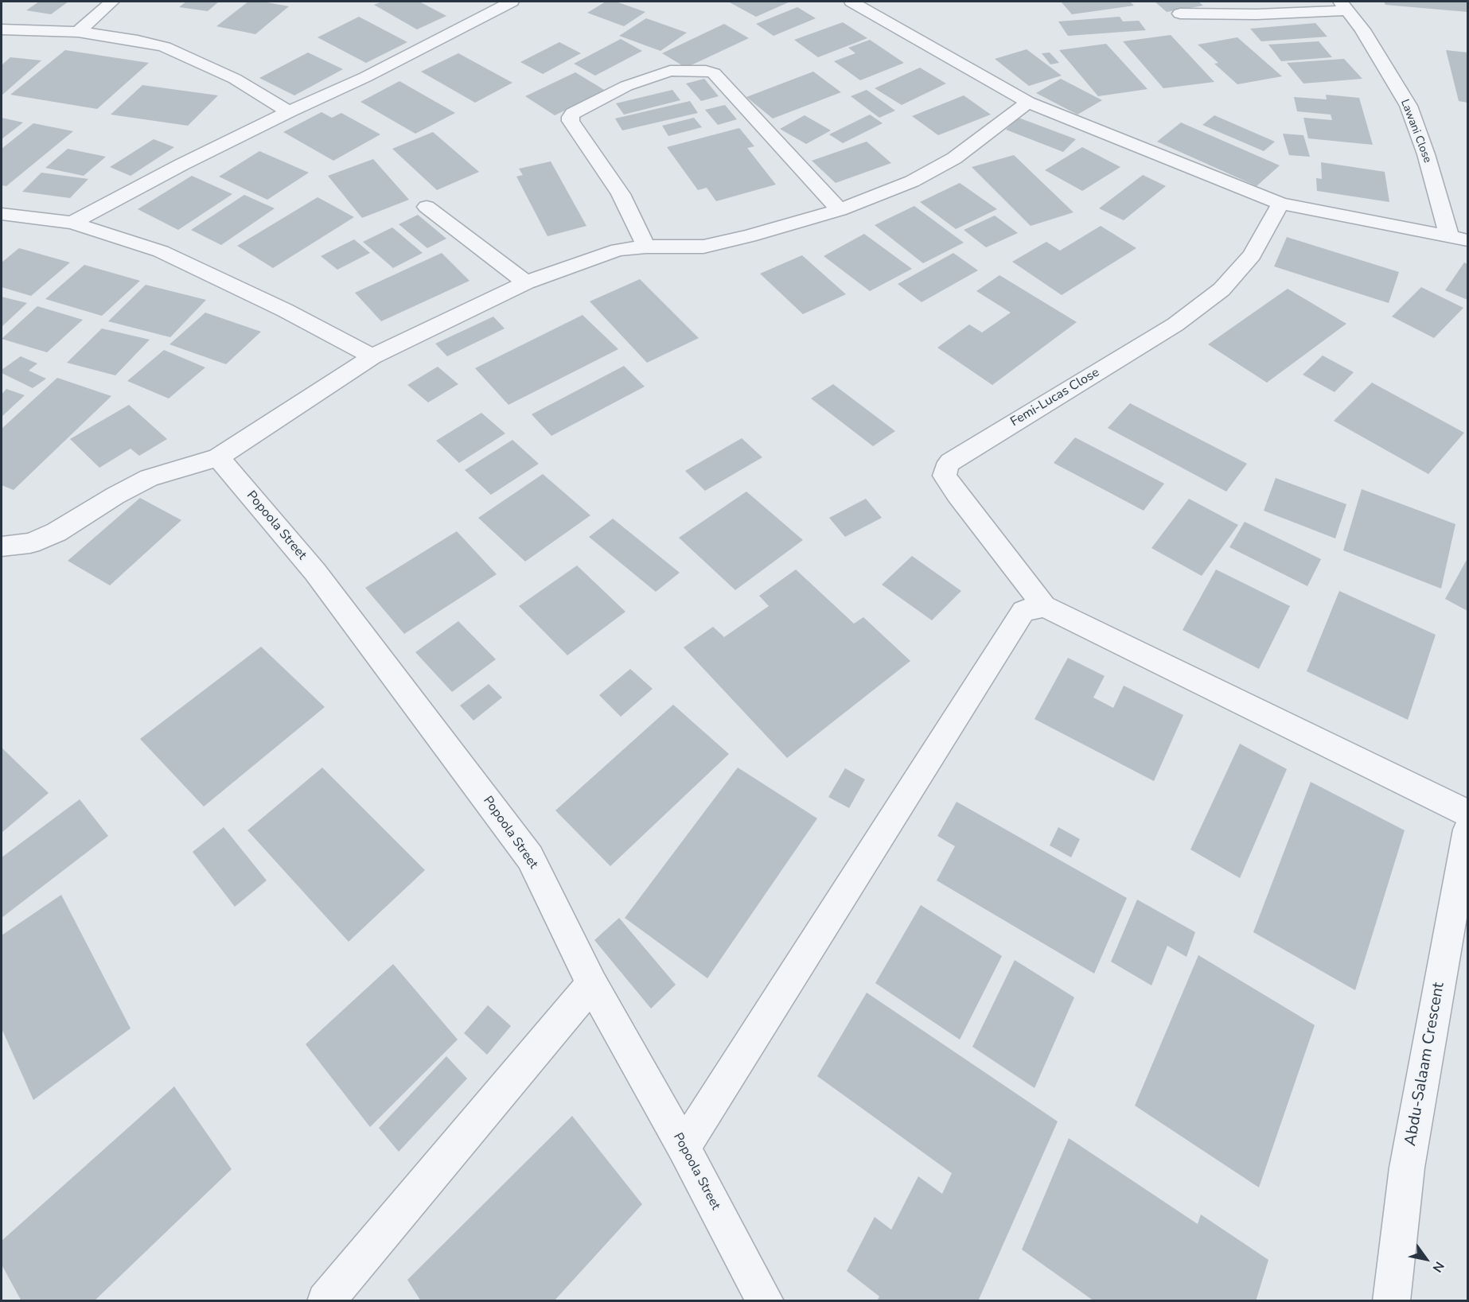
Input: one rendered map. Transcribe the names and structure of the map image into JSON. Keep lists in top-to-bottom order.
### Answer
{
  "streets": {
    "street": [
      "Lawani Close",
      "Femi-Lucas Close",
      "Popoola Street",
      "Abdu-Salaam Crescent"
    ]
  },
  "north": "bottom right"
}
